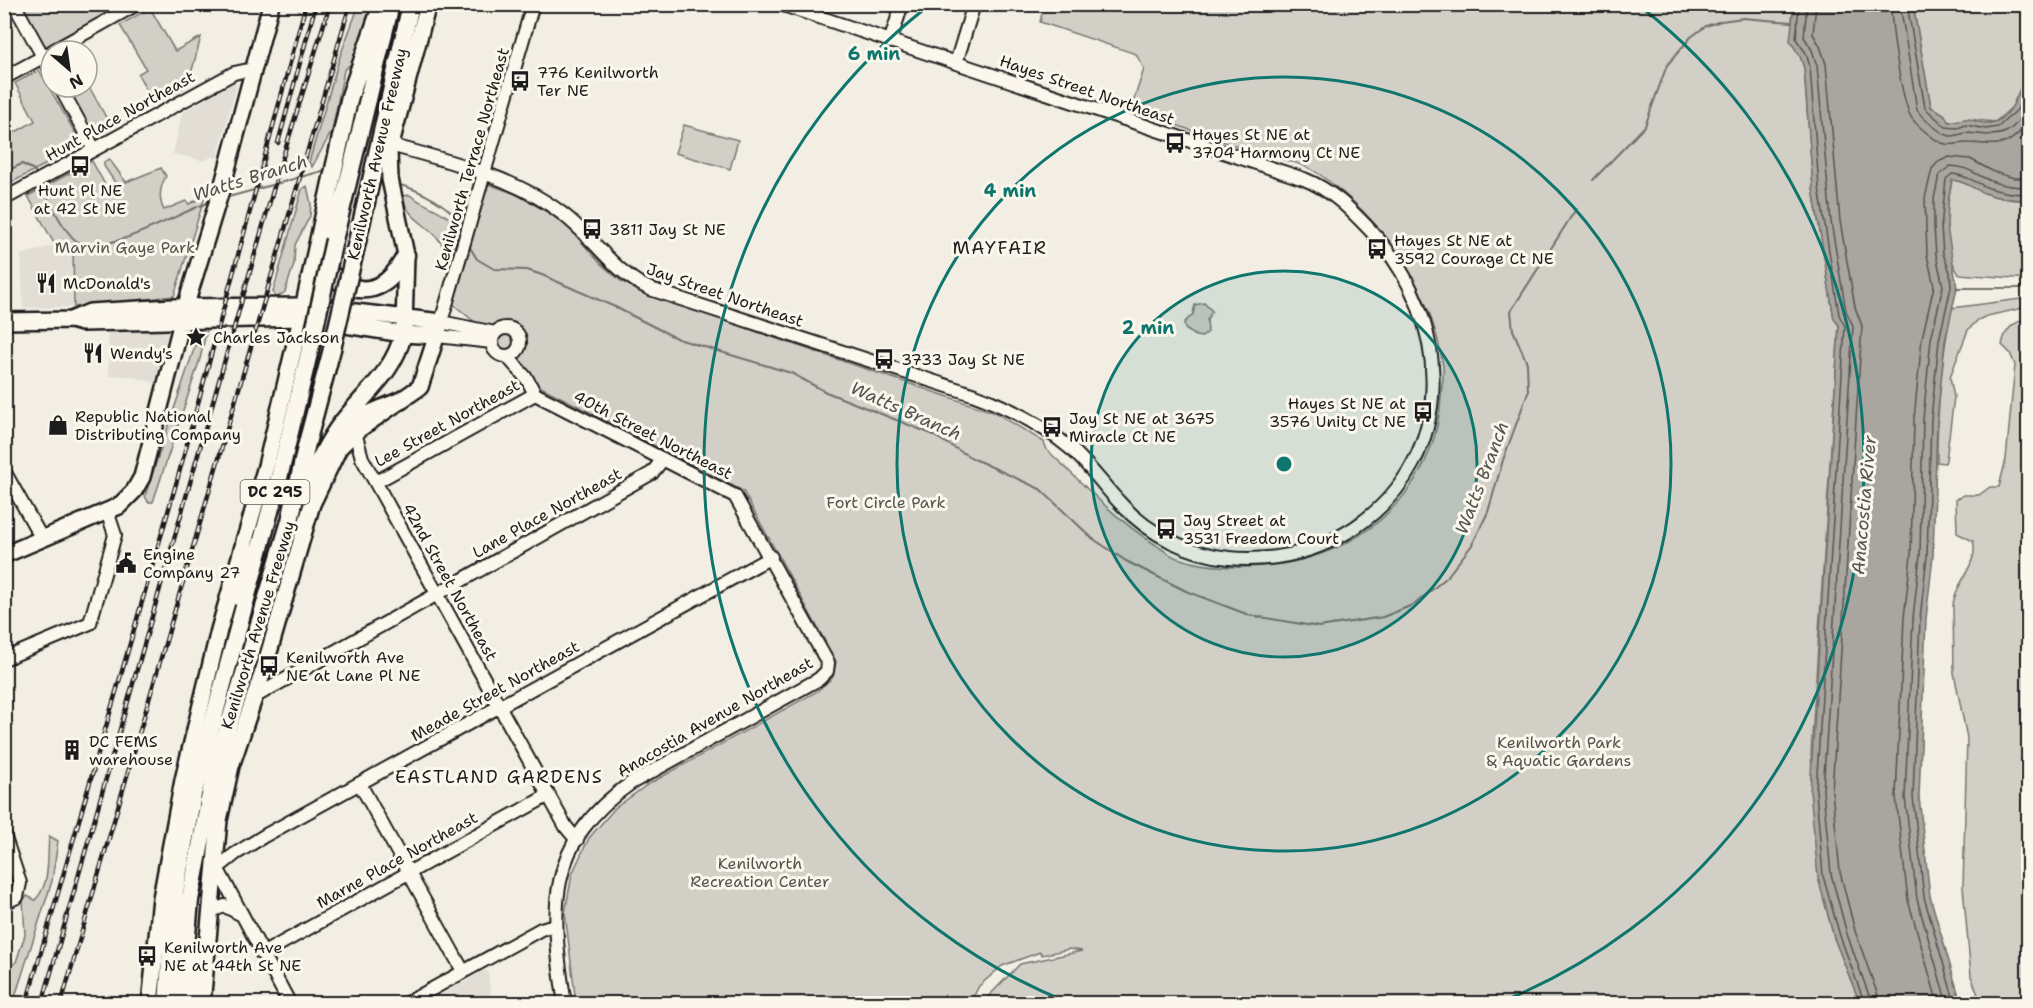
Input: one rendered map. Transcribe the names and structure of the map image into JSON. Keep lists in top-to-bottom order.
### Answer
{
  "streets": {
    "highway": ["Kenilworth Avenue Freeway", "DC 295"],
    "street": [
      "Hayes Street Northeast",
      "Hunt Place Northeast",
      "Kenilworth Terrace Northeast",
      "Jay Street Northeast",
      "Lee Street Northeast",
      "40th Street Northeast",
      "Lane Place Northeast",
      "42nd Street Northeast",
      "Meade Street Northeast",
      "Anacostia Avenue Northeast",
      "Marne Place Northeast"
    ]
  },
  "crossings": [
    ["Hayes Street Northeast", "Jay Street Northeast"],
    ["Kenilworth Terrace Northeast", "Jay Street Northeast"],
    ["Lee Street Northeast", "40th Street Northeast"],
    ["Lee Street Northeast", "42nd Street Northeast"],
    ["40th Street Northeast", "Lane Place Northeast"],
    ["40th Street Northeast", "Meade Street Northeast"],
    ["40th Street Northeast", "Anacostia Avenue Northeast"],
    ["Lane Place Northeast", "42nd Street Northeast"],
    ["42nd Street Northeast", "Meade Street Northeast"],
    ["42nd Street Northeast", "Anacostia Avenue Northeast"],
    ["42nd Street Northeast", "Marne Place Northeast"]
  ],
  "districts": ["MAYFAIR", "EASTLAND GARDENS"],
  "water": ["Watts Branch", "Anacostia River"],
  "parks": [
    "Marvin Gaye Park",
    "Fort Circle Park",
    "Kenilworth Park & Aquatic Gardens",
    "Kenilworth Recreation Center"
  ],
  "places": {
    "bus stop": [
      "776 Kenilworth Ter NE",
      "Hayes St NE at 3704 Harmony Ct NE",
      "Hunt Pl NE at 42 St NE",
      "3811 Jay St NE",
      "Hayes St NE at 3592 Courage Ct NE",
      "3733 Jay St NE",
      "Hayes St NE at 3576 Unity Ct NE",
      "Jay St NE at 3675 Miracle Ct NE",
      "Jay Street at 3531 Freedom Court",
      "Kenilworth Ave NE at Lane Pl NE",
      "Kenilworth Ave NE at 44th St NE"
    ],
    "restaurant": ["McDonald's", "Wendy's"],
    "place": ["Charles Jackson"],
    "shop": ["Republic National Distributing Company"],
    "public building": ["Engine Company 27"],
    "building": ["DC FEMS warehouse"]
  },
  "north": "bottom right",
  "rings": ["6 min", "4 min", "2 min"]
}
